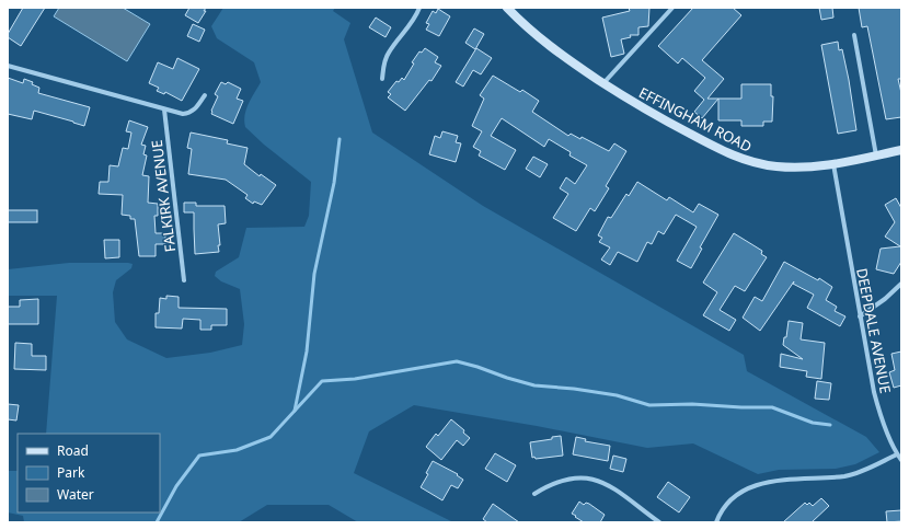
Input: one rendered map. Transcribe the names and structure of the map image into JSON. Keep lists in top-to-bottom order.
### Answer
{
  "streets": {
    "street": ["EFFINGHAM ROAD", "FALKIRK AVENUE", "DEEPDALE AVENUE"]
  },
  "crossings": [
    ["EFFINGHAM ROAD", "DEEPDALE AVENUE"]
  ],
  "legend": ["Road", "Park", "Water"]
}
